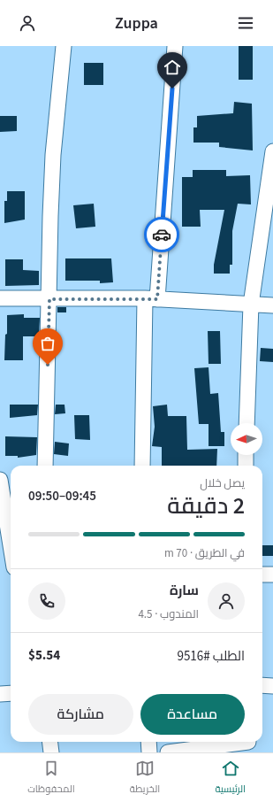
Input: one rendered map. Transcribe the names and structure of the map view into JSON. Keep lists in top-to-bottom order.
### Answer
{
  "north": "left",
  "page": {
    "header": "Zuppa",
    "heading": ["2 دقيقة", "يصل خلال", "09:45–09:50"],
    "panel": [
      "سارة",
      "المندوب · 4.5",
      "الطلب #9516",
      "$5.54"
    ],
    "bar": "في الطريق · 70 m",
    "buttons": ["مساعدة", "مشاركة"],
    "tabs": ["الرئيسية", "الخريطة", "المحفوظات"]
  }
}
